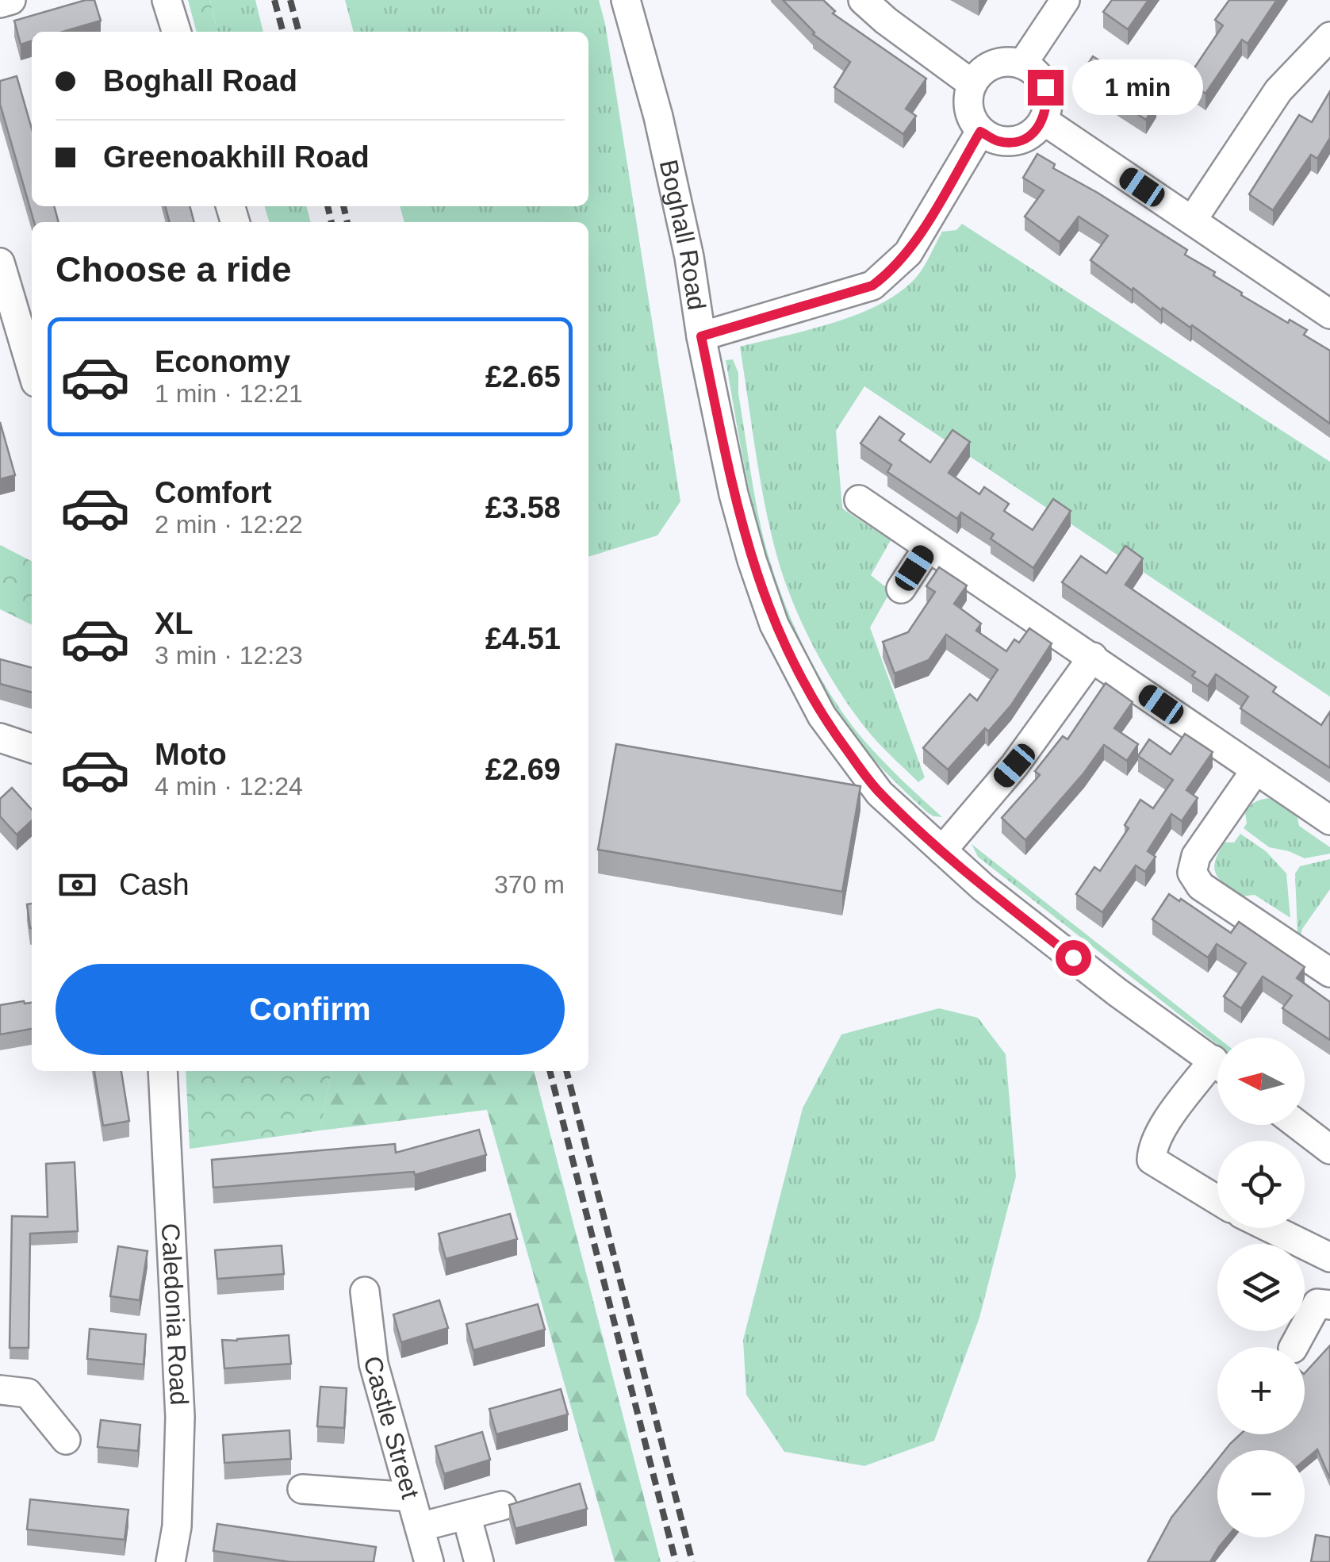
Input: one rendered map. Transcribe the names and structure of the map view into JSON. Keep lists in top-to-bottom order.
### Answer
{
  "streets": {
    "street": ["Boghall Road", "Caledonia Road", "Castle Street"]
  },
  "north": "left",
  "page": {
    "banner": ["Boghall Road", "Greenoakhill Road"],
    "bubble": "1 min",
    "heading": "Choose a ride",
    "list": [
      {
        "name": "Economy",
        "note": "1 min · 12:21",
        "value": "£2.65"
      },
      {
        "name": "Comfort",
        "note": "2 min · 12:22",
        "value": "£3.58"
      },
      {
        "name": "XL",
        "note": "3 min · 12:23",
        "value": "£4.51"
      },
      {
        "name": "Moto",
        "note": "4 min · 12:24",
        "value": "£2.69"
      }
    ],
    "pay": ["Cash", "370 m"],
    "buttons": "Confirm",
    "map_buttons": ["+", "−"]
  }
}
